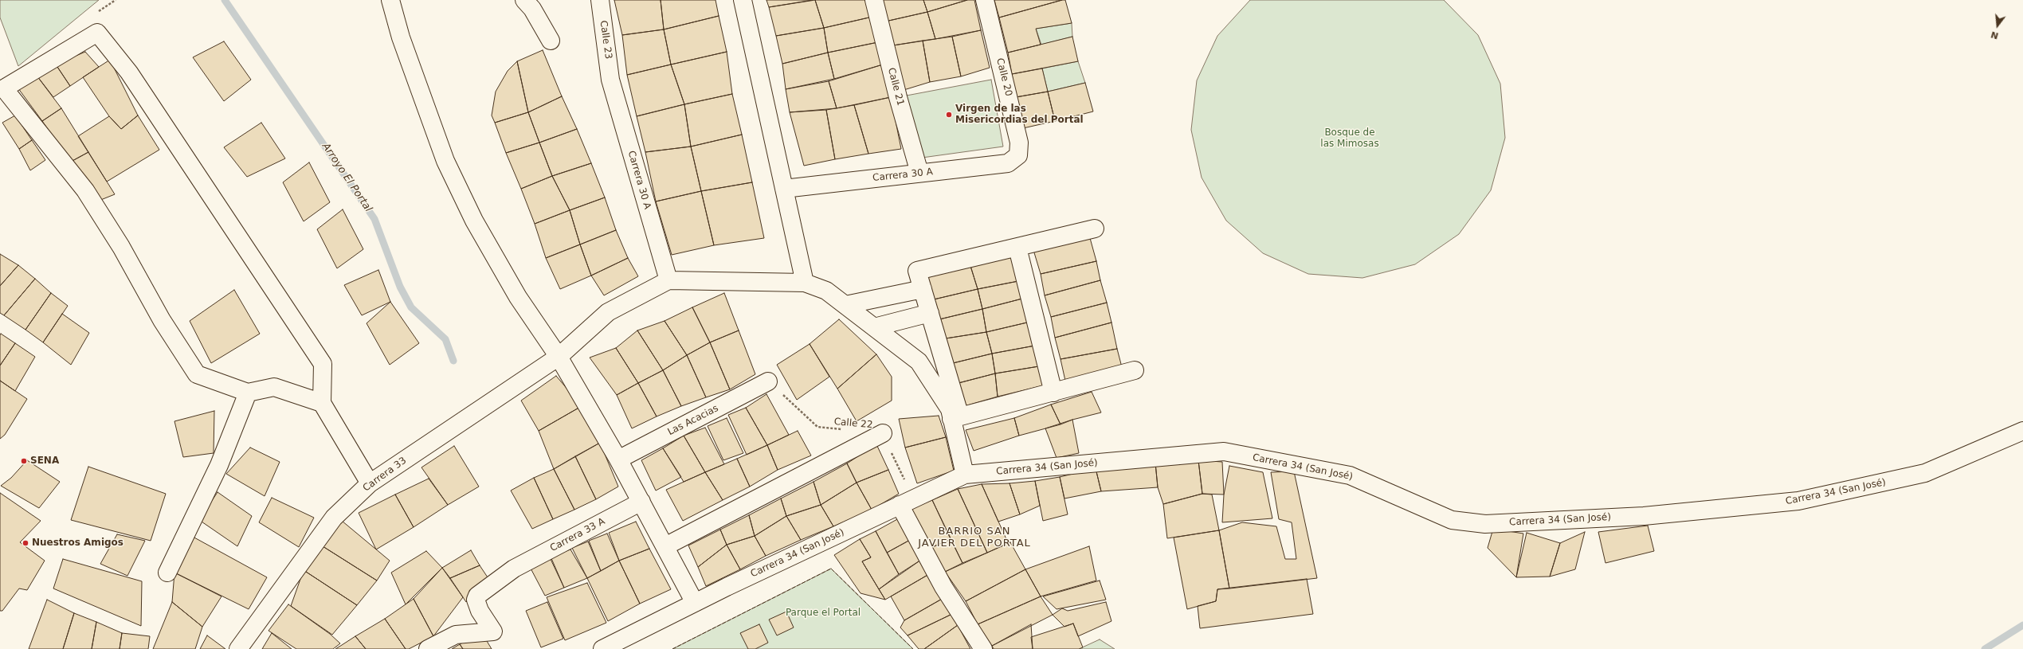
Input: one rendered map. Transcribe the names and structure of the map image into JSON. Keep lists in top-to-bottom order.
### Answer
{
  "streets": {
    "street": [
      "Calle 23",
      "Calle 20",
      "Calle 21",
      "Carrera 30 A",
      "Las Acacias",
      "Carrera 34 (San José)",
      "Carrera 33",
      "Carrera 33 A"
    ],
    "path": ["Calle 22"]
  },
  "crossings": [
    ["Calle 23", "Carrera 30 A"],
    ["Calle 20", "Carrera 30 A"],
    ["Calle 21", "Carrera 30 A"],
    ["Carrera 30 A", "Carrera 33"],
    ["Las Acacias", "Calle 22"],
    ["Calle 22", "Carrera 34 (San José)"]
  ],
  "districts": ["BARRIO SAN JAVIER DEL PORTAL"],
  "water": ["Arroyo El Portal"],
  "parks": ["Bosque de las Mimosas", "Parque el Portal"],
  "places": ["Virgen de las Misericordias del Portal", "SENA", "Nuestros Amigos"],
  "north": "bottom"
}
